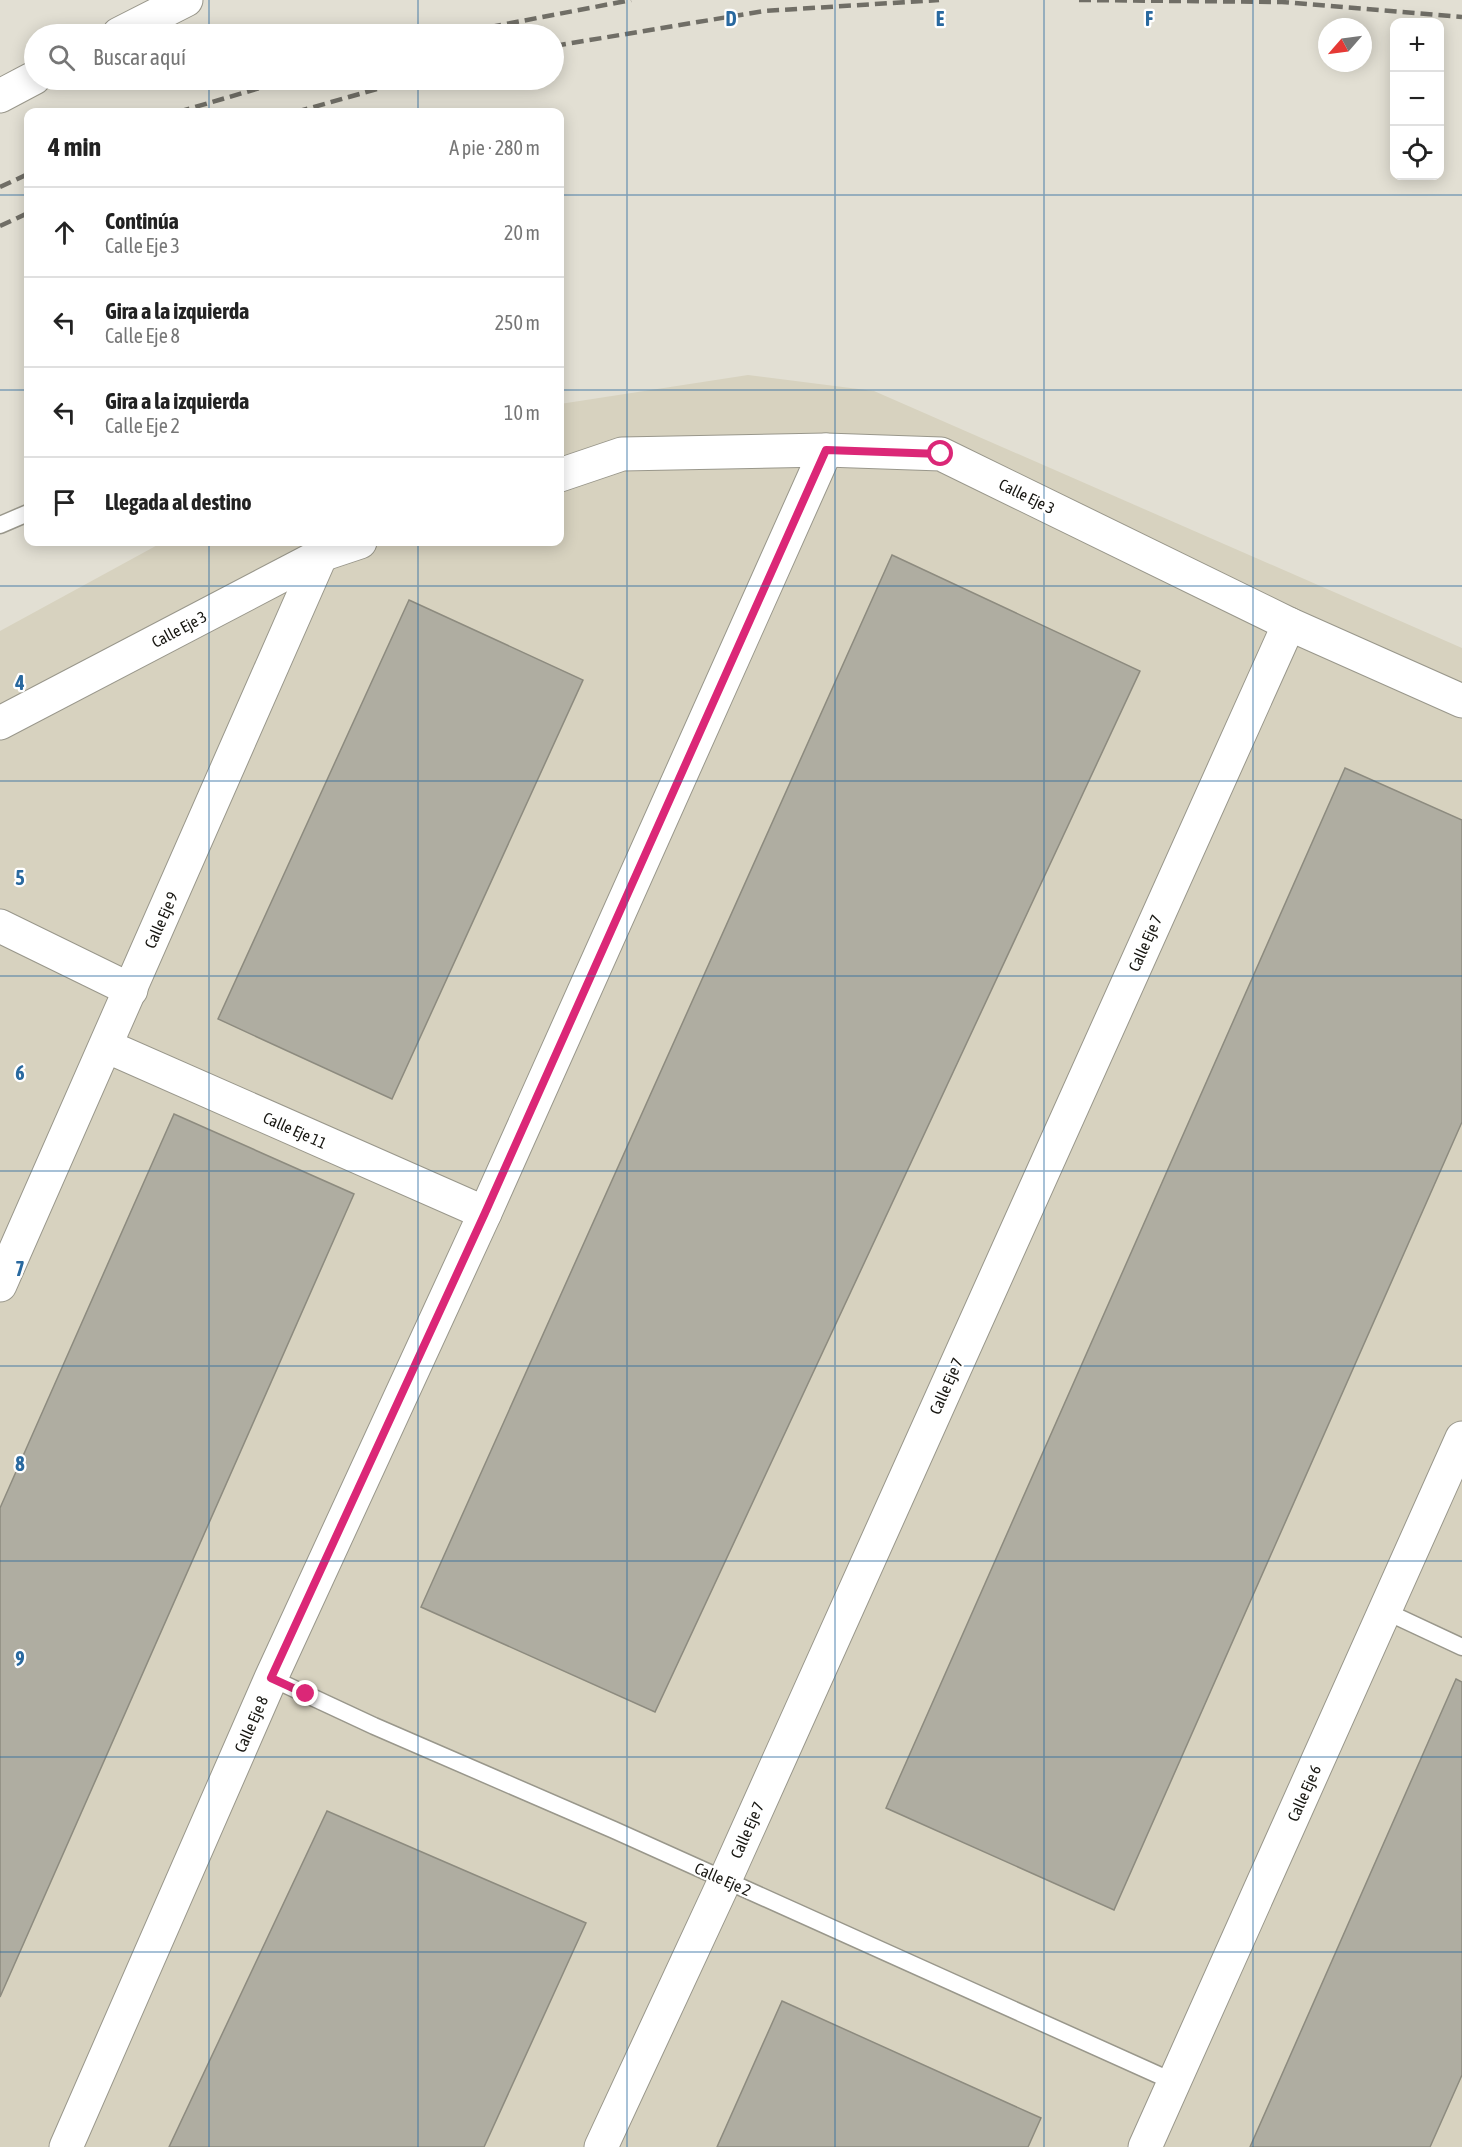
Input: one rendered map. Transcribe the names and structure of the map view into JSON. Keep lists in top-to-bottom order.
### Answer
{
  "streets": {
    "street": [
      "Calle Eje 3",
      "Calle Eje 9",
      "Calle Eje 7",
      "Calle Eje 11",
      "Calle Eje 8",
      "Calle Eje 6"
    ],
    "lane": ["Calle Eje 2"]
  },
  "crossings": [
    ["Calle Eje 3", "Calle Eje 9"],
    ["Calle Eje 3", "Calle Eje 7"],
    ["Calle Eje 3", "Calle Eje 8"],
    ["Calle Eje 9", "Calle Eje 11"],
    ["Calle Eje 7", "Calle Eje 2"],
    ["Calle Eje 11", "Calle Eje 8"],
    ["Calle Eje 8", "Calle Eje 2"],
    ["Calle Eje 6", "Calle Eje 2"]
  ],
  "north": "bottom left",
  "page": {
    "map_buttons": ["+", "−"],
    "search": "Buscar aquí",
    "heading": ["4 min", "A pie · 280 m"],
    "list": [
      ["Continúa", "Calle Eje 3", "20 m"],
      ["Gira a la izquierda", "Calle Eje 8", "250 m"],
      ["Gira a la izquierda", "Calle Eje 2", "10 m"],
      "Llegada al destino"
    ]
  },
  "grid": {
    "columns": ["D", "E", "F"],
    "rows": [
      "4",
      "5",
      "6",
      "7",
      "8",
      "9"
    ]
  }
}
